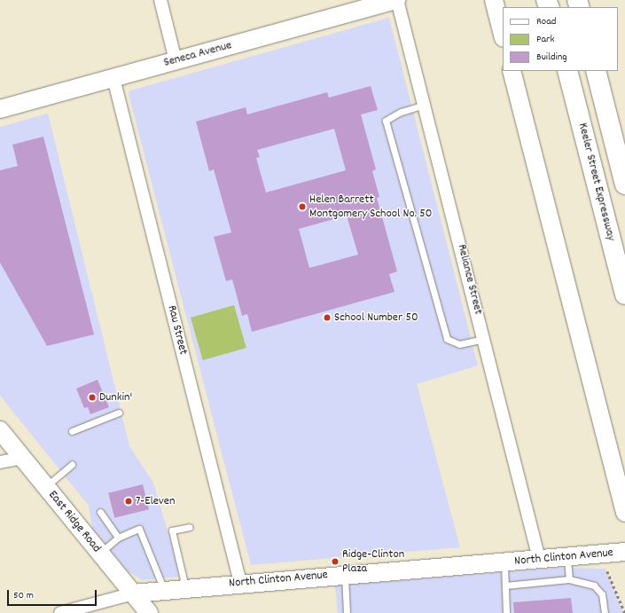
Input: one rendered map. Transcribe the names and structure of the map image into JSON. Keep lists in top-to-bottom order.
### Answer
{
  "streets": {
    "highway": ["Keeler Street Expressway"],
    "main road": ["Seneca Avenue", "East Ridge Road", "North Clinton Avenue"],
    "street": ["Reliance Street", "Rau Street"]
  },
  "crossings": [
    ["Seneca Avenue", "Reliance Street"],
    ["Seneca Avenue", "Rau Street"],
    ["Reliance Street", "North Clinton Avenue"],
    ["Rau Street", "North Clinton Avenue"],
    ["East Ridge Road", "North Clinton Avenue"]
  ],
  "places": [
    "Helen Barrett Montgomery School No. 50",
    "School Number 50",
    "Dunkin'",
    "7-Eleven",
    "Ridge-Clinton Plaza"
  ],
  "legend": ["Road", "Park", "Building"],
  "scale_bar": "50 m"
}
